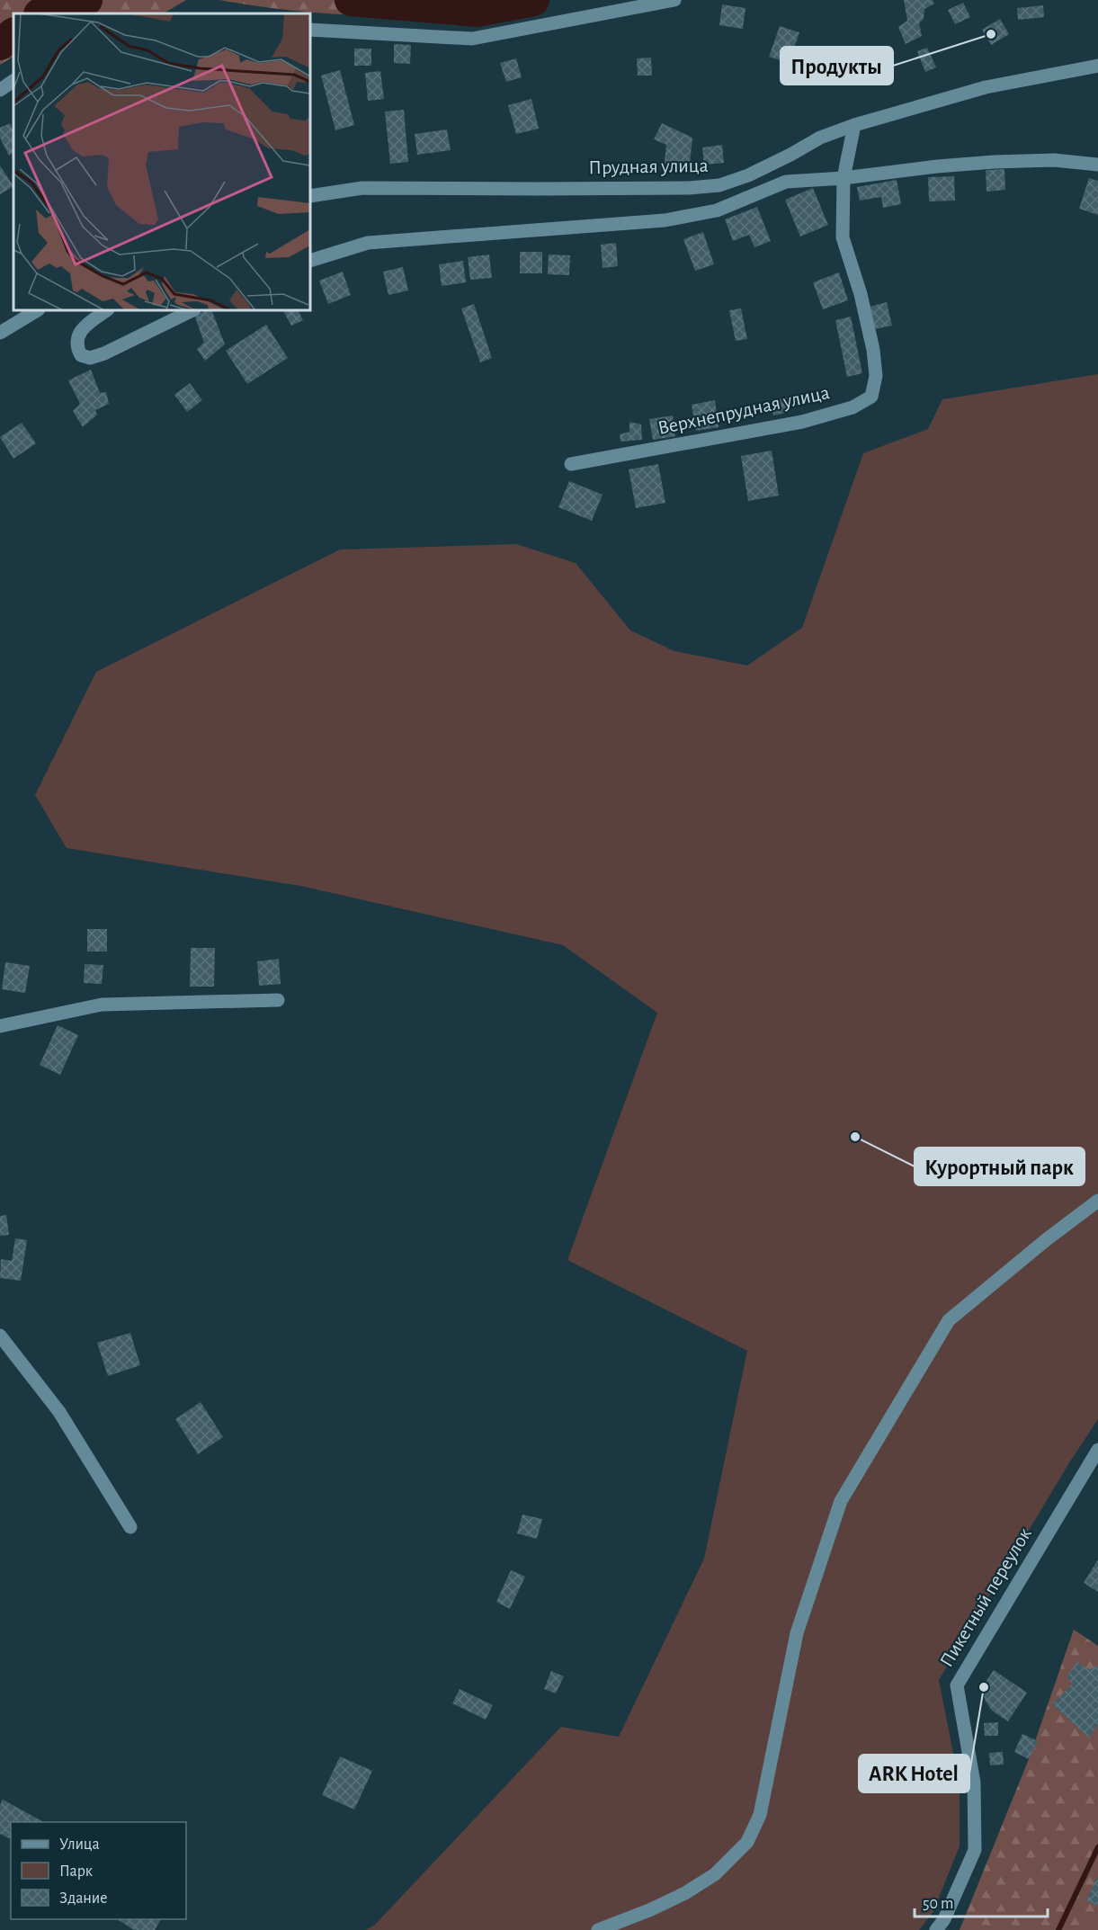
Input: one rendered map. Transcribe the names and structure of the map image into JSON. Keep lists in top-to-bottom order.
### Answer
{
  "streets": {
    "street": ["Прудная улица", "Верхнепрудная улица", "Пикетный переулок"]
  },
  "crossings": [
    ["Прудная улица", "Верхнепрудная улица"]
  ],
  "places": ["Продукты", "Курортный парк", "ARK Hotel"],
  "legend": ["Улица", "Парк", "Здание"],
  "scale_bar": "50 m"
}
